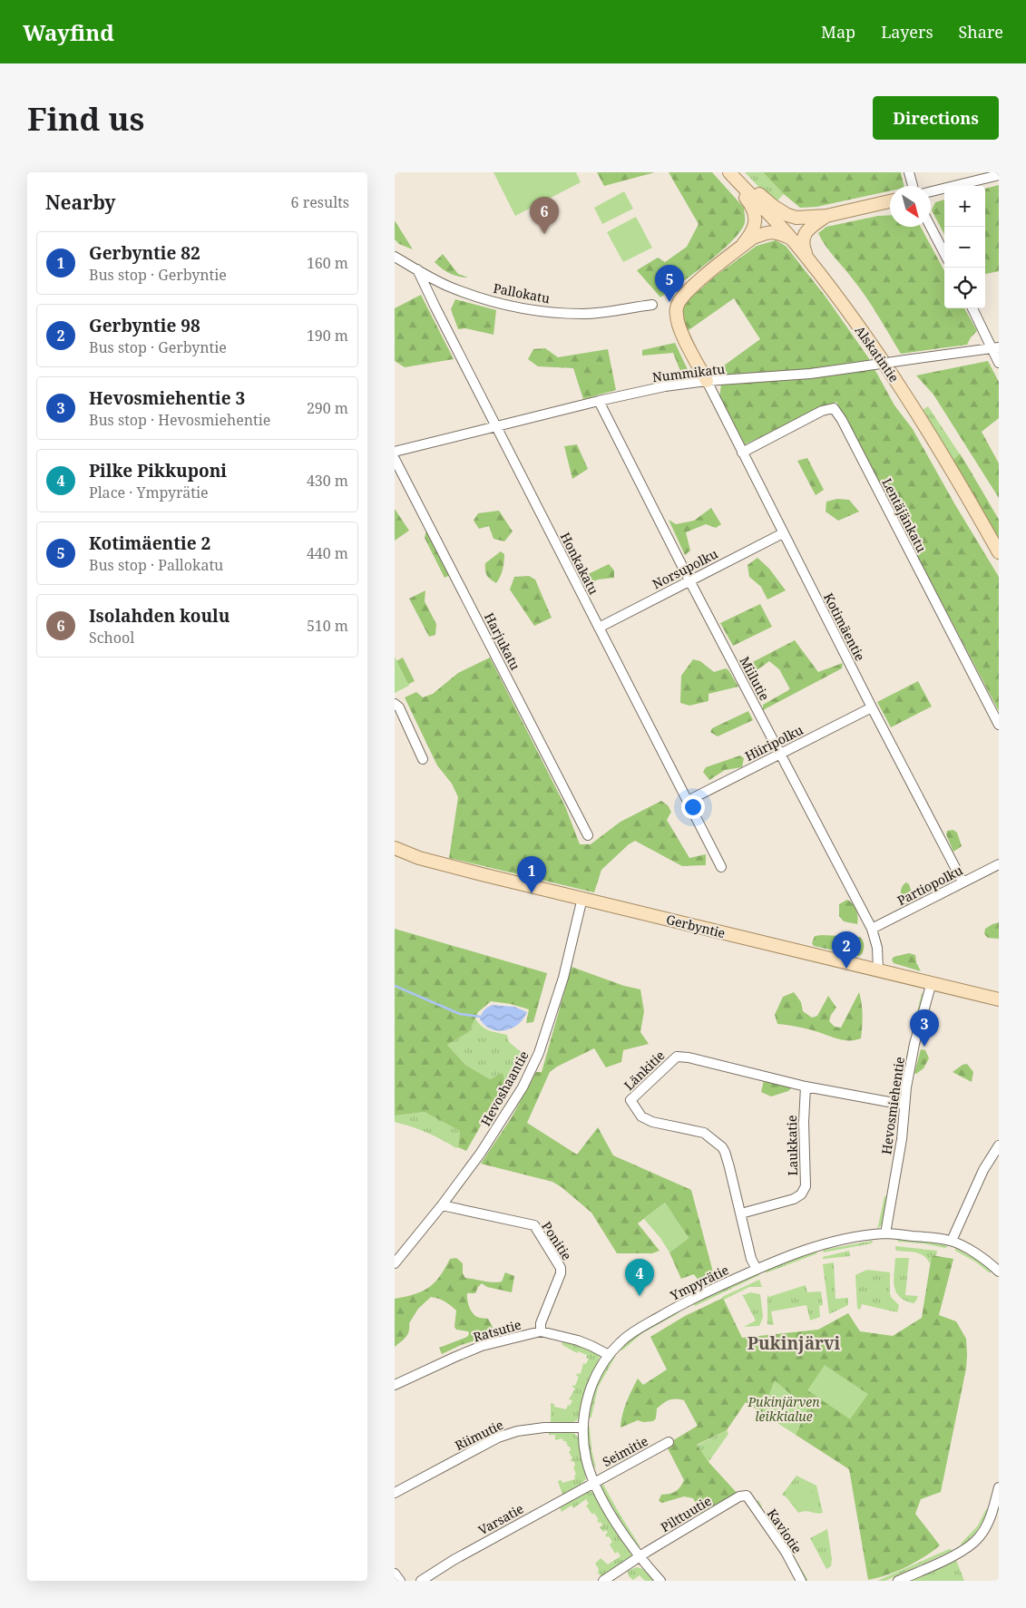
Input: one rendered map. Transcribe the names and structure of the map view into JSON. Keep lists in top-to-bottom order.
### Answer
{
  "streets": {
    "main road": ["Alskatintie", "Gerbyntie"],
    "street": [
      "Pallokatu",
      "Nummikatu",
      "Lentäjänkatu",
      "Honkakatu",
      "Norsupolku",
      "Kotimäentie",
      "Harjukatu",
      "Miilutie",
      "Hiiripolku",
      "Partiopolku",
      "Länkitie",
      "Hevoshaantie",
      "Hevosmiehentie",
      "Laukkatie",
      "Ponitie",
      "Ympyrätie",
      "Ratsutie",
      "Riimutie",
      "Seimitie",
      "Pilttuutie",
      "Varsatie",
      "Kaviotie"
    ]
  },
  "crossings": [
    ["Pallokatu", "Honkakatu"],
    ["Nummikatu", "Honkakatu"],
    ["Nummikatu", "Kotimäentie"],
    ["Nummikatu", "Miilutie"],
    ["Lentäjänkatu", "Kotimäentie"],
    ["Honkakatu", "Norsupolku"],
    ["Honkakatu", "Hiiripolku"],
    ["Norsupolku", "Kotimäentie"],
    ["Norsupolku", "Miilutie"],
    ["Kotimäentie", "Hiiripolku"],
    ["Kotimäentie", "Partiopolku"],
    ["Miilutie", "Hiiripolku"],
    ["Miilutie", "Partiopolku"],
    ["Miilutie", "Gerbyntie"],
    ["Gerbyntie", "Hevoshaantie"],
    ["Gerbyntie", "Hevosmiehentie"],
    ["Länkitie", "Hevosmiehentie"],
    ["Länkitie", "Laukkatie"],
    ["Länkitie", "Ympyrätie"],
    ["Hevoshaantie", "Ponitie"],
    ["Hevosmiehentie", "Ympyrätie"],
    ["Ponitie", "Ratsutie"],
    ["Ympyrätie", "Ratsutie"],
    ["Ympyrätie", "Riimutie"],
    ["Ympyrätie", "Seimitie"],
    ["Ympyrätie", "Pilttuutie"],
    ["Ympyrätie", "Varsatie"],
    ["Seimitie", "Varsatie"],
    ["Pilttuutie", "Kaviotie"]
  ],
  "districts": ["Pukinjärvi"],
  "parks": ["Pukinjärven leikkialue"],
  "north": "bottom right",
  "page": {
    "header": "Wayfind",
    "nav": ["Map", "Layers", "Share"],
    "buttons": "Directions",
    "title": "Find us",
    "heading": ["Nearby", "6 results"],
    "map_buttons": ["+", "−"],
    "pins": [
      "6",
      "5",
      "1",
      "2",
      "3",
      "4"
    ],
    "list": [
      {
        "mark": "1",
        "name": "Gerbyntie 82",
        "note": "Bus stop · Gerbyntie",
        "value": "160 m"
      },
      {
        "mark": "2",
        "name": "Gerbyntie 98",
        "note": "Bus stop · Gerbyntie",
        "value": "190 m"
      },
      {
        "mark": "3",
        "name": "Hevosmiehentie 3",
        "note": "Bus stop · Hevosmiehentie",
        "value": "290 m"
      },
      {
        "mark": "4",
        "name": "Pilke Pikkuponi",
        "note": "Place · Ympyrätie",
        "value": "430 m"
      },
      {
        "mark": "5",
        "name": "Kotimäentie 2",
        "note": "Bus stop · Pallokatu",
        "value": "440 m"
      },
      {
        "mark": "6",
        "name": "Isolahden koulu",
        "note": "School",
        "value": "510 m"
      }
    ]
  }
}
